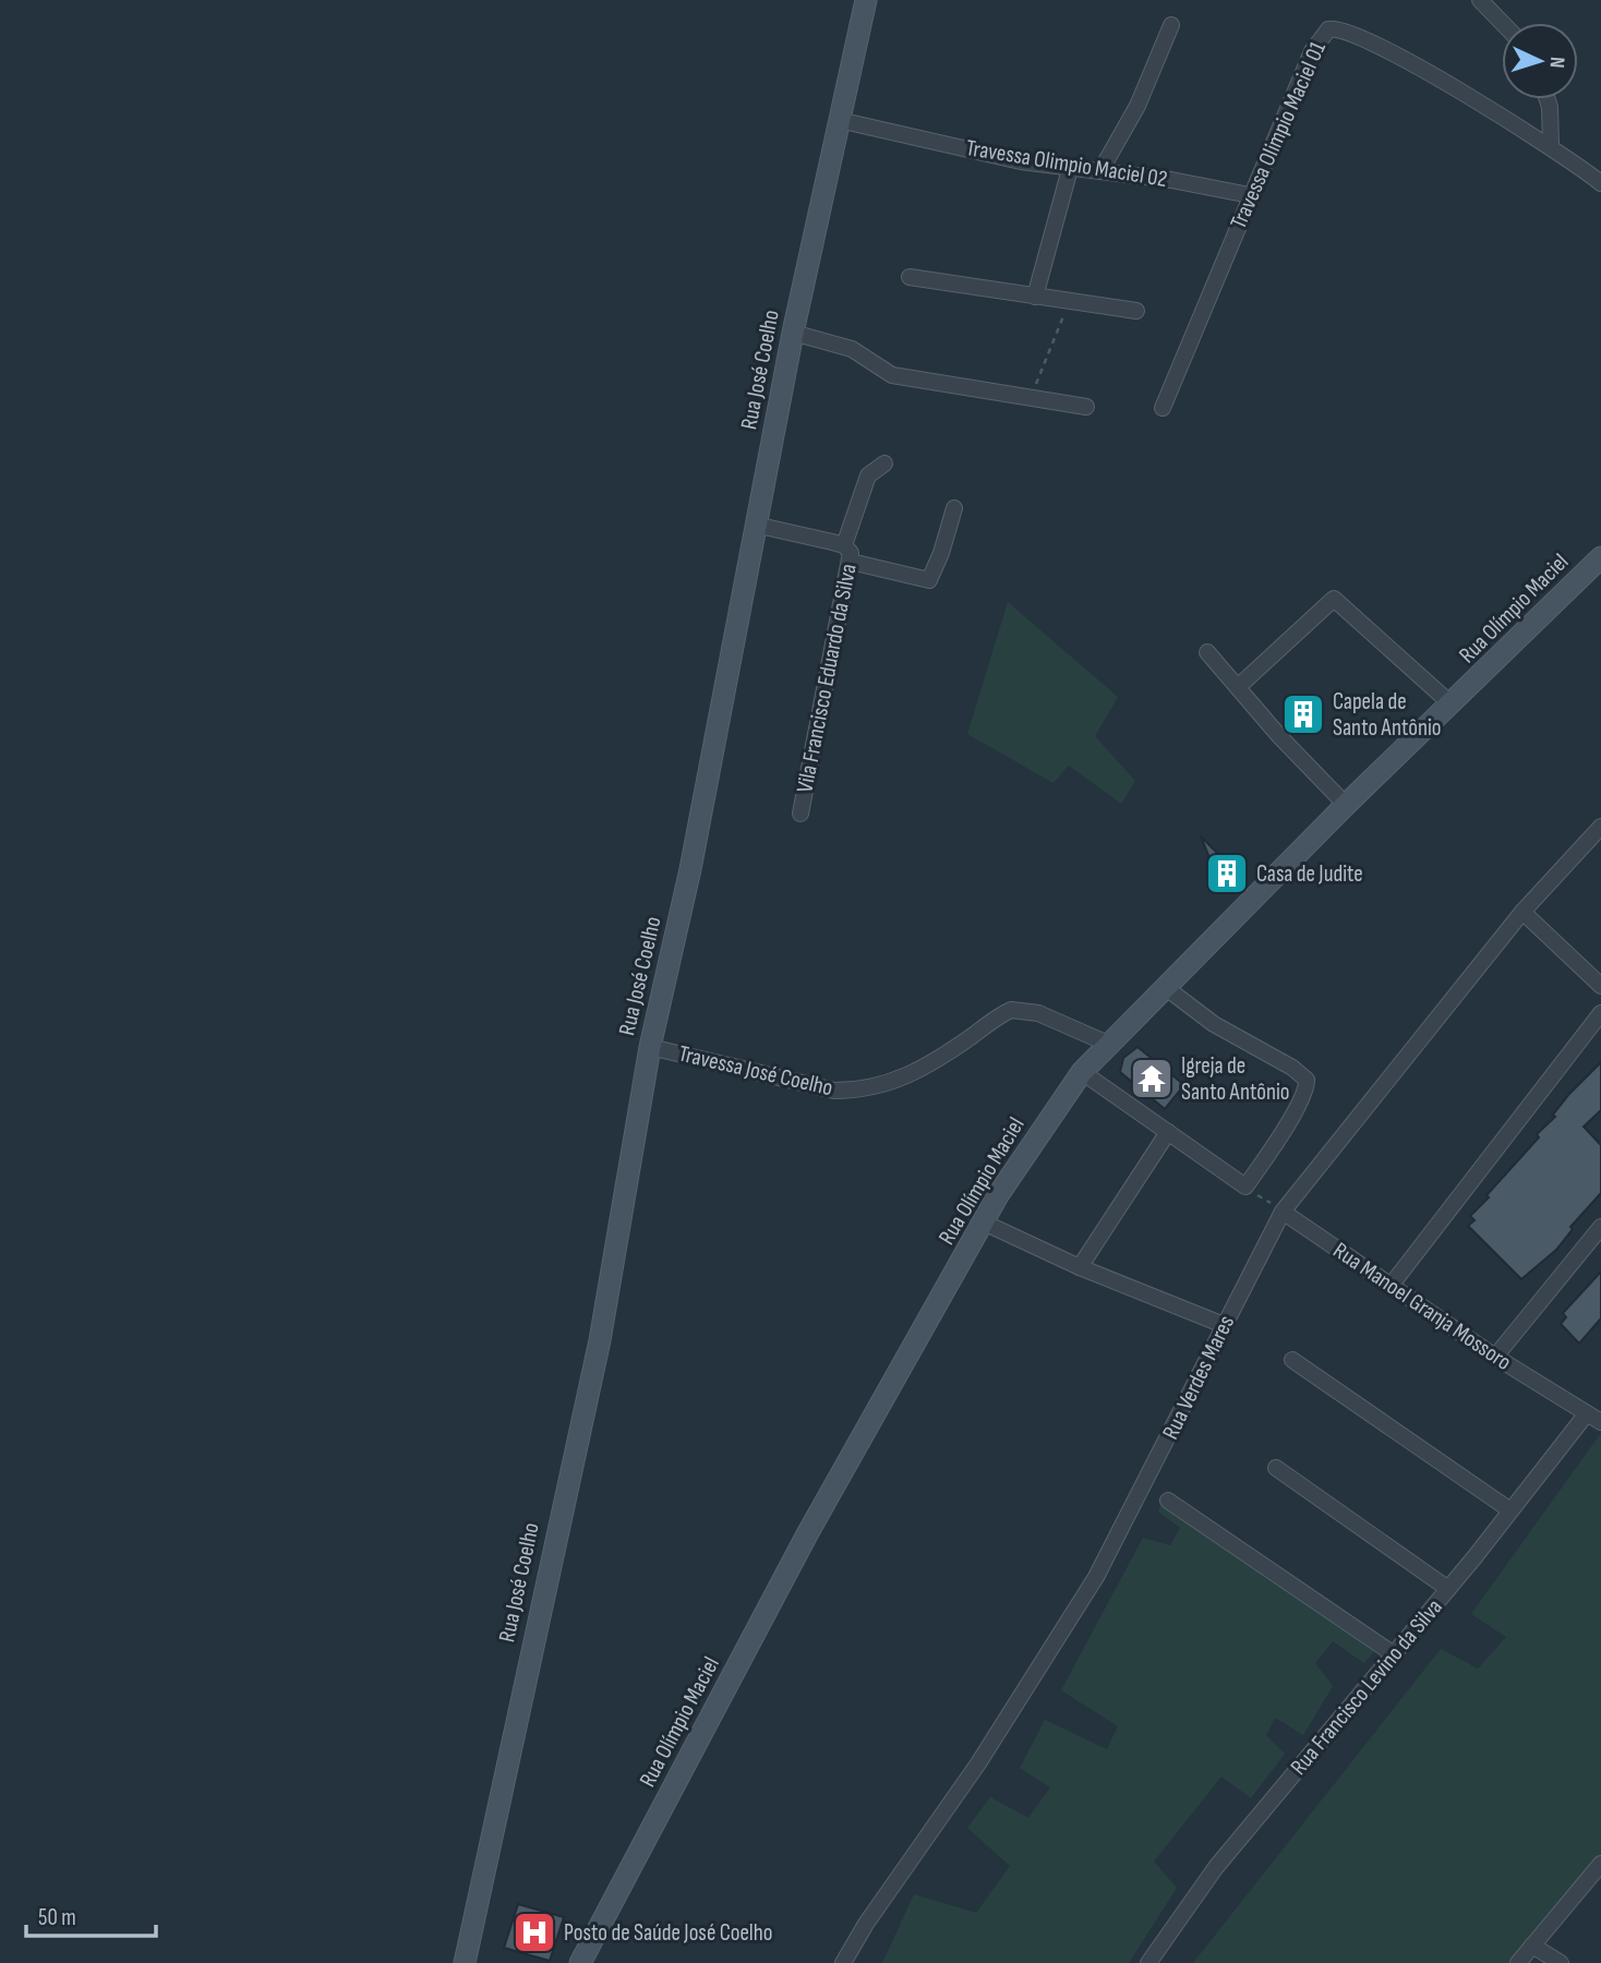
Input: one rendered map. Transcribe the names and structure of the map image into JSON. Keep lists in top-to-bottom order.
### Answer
{
  "streets": {
    "street": [
      "Travessa Olimpio Maciel 01",
      "Travessa Olimpio Maciel 02",
      "Rua José Coelho",
      "Rua Olímpio Maciel",
      "Vila Francisco Eduardo da Silva",
      "Travessa José Coelho",
      "Rua Manoel Granja Mossoro",
      "Rua Verdes Mares",
      "Rua Francisco Levino da Silva"
    ]
  },
  "crossings": [
    ["Travessa Olimpio Maciel 01", "Travessa Olimpio Maciel 02"],
    ["Travessa Olimpio Maciel 02", "Rua José Coelho"],
    ["Rua José Coelho", "Vila Francisco Eduardo da Silva"],
    ["Rua José Coelho", "Travessa José Coelho"],
    ["Rua Olímpio Maciel", "Travessa José Coelho"],
    ["Rua Manoel Granja Mossoro", "Rua Verdes Mares"],
    ["Rua Manoel Granja Mossoro", "Rua Francisco Levino da Silva"]
  ],
  "places": {
    "building": ["Capela de Santo Antônio", "Casa de Judite"],
    "temple": ["Igreja de Santo Antônio"],
    "hospital": ["Posto de Saúde José Coelho"]
  },
  "scale_bar": "50 m",
  "north": "right"
}
